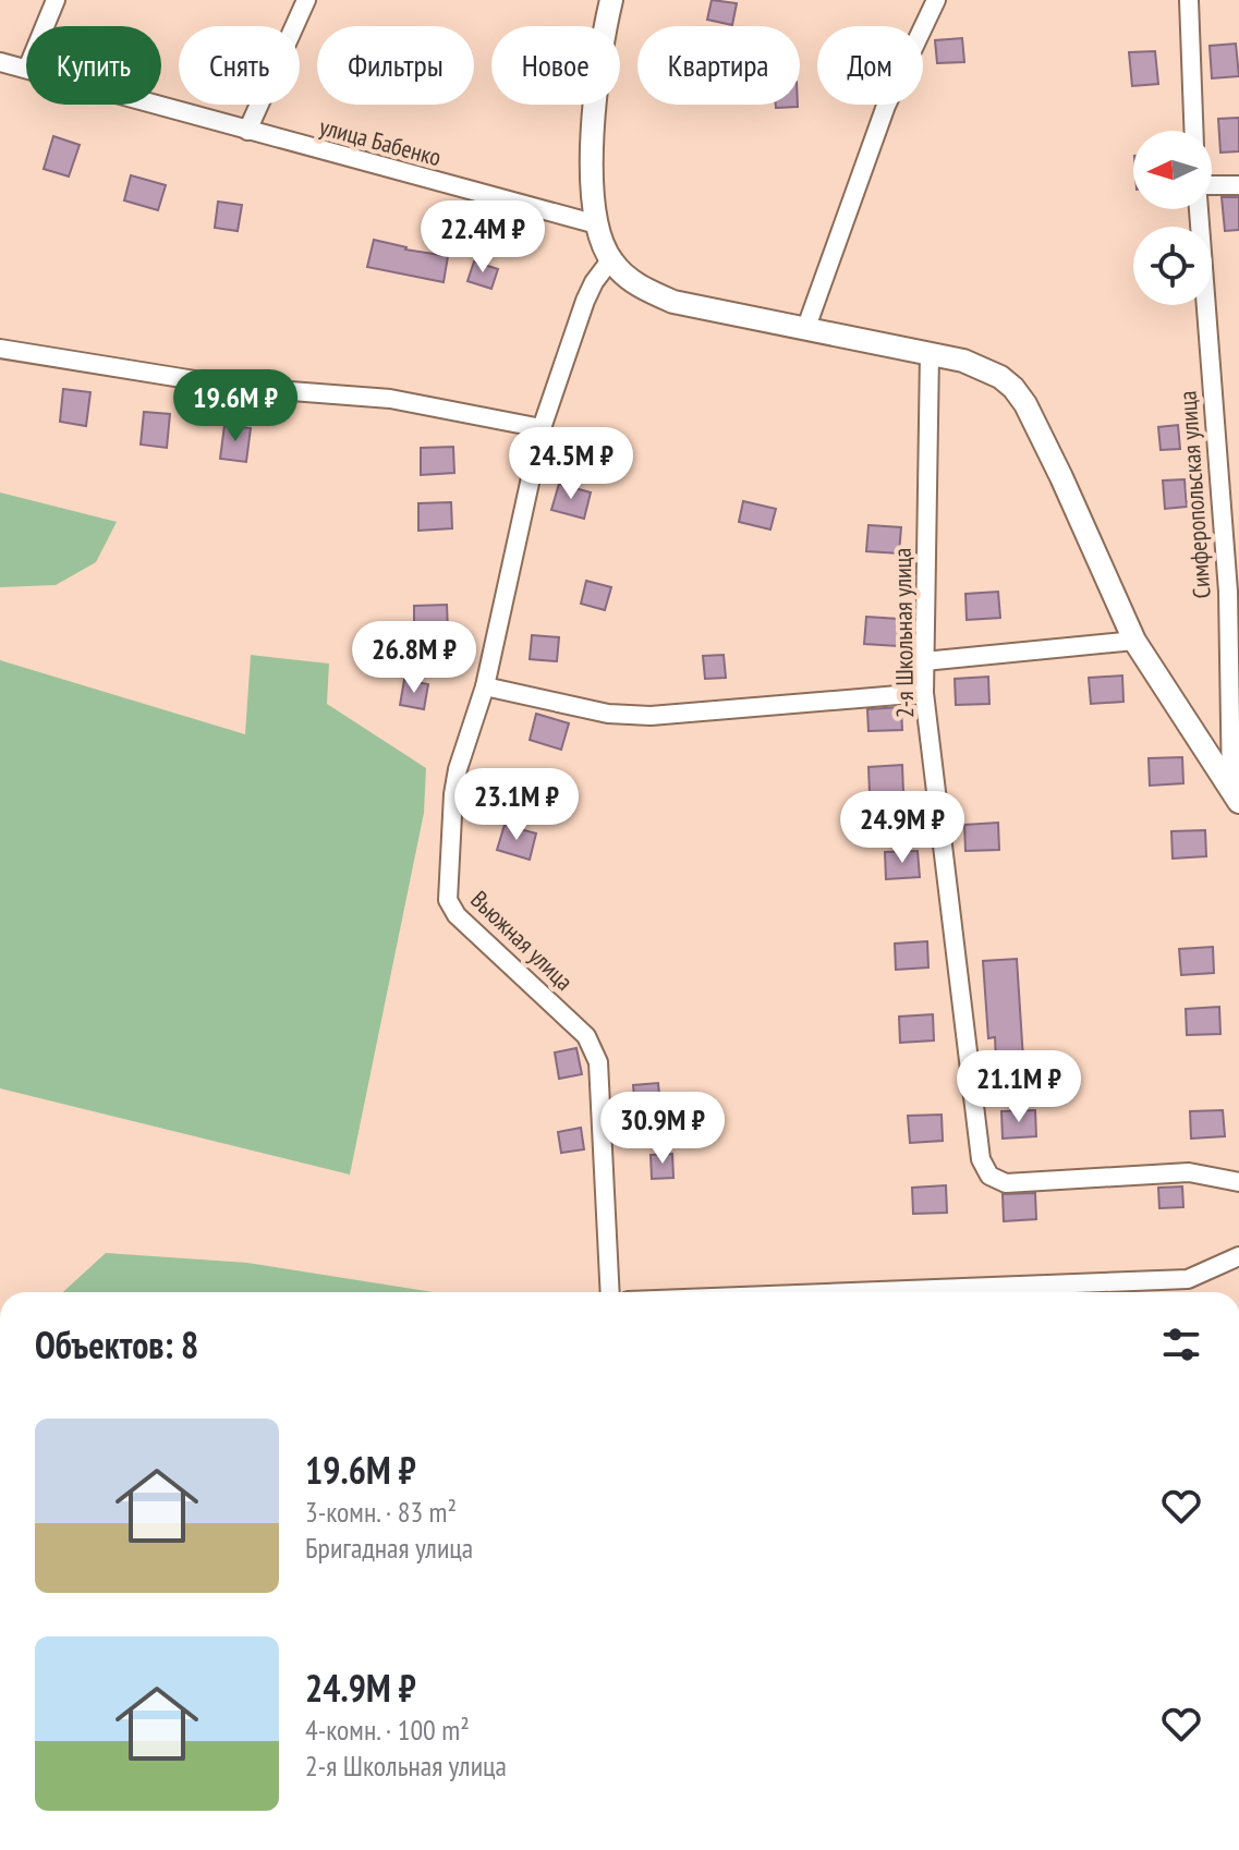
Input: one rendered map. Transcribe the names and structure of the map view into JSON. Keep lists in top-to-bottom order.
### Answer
{
  "streets": {
    "street": [
      "улица Бабенко",
      "Симферопольская улица",
      "2-я Школьная улица",
      "Вьюжная улица"
    ]
  },
  "north": "left",
  "page": {
    "chip": [
      "Купить",
      "Снять",
      "Фильтры",
      "Новое",
      "Квартира",
      "Дом"
    ],
    "price": [
      "22.4M ₽",
      "19.6M ₽",
      "24.5M ₽",
      "26.8M ₽",
      "23.1M ₽",
      "24.9M ₽",
      "21.1M ₽",
      "30.9M ₽"
    ],
    "heading": "Объектов: 8",
    "list": [
      {
        "name": "19.6M ₽",
        "note": "3-комн. · 83 m² · Бригадная улица"
      },
      {
        "name": "24.9M ₽",
        "note": "4-комн. · 100 m² · 2-я Школьная улица"
      }
    ]
  }
}
